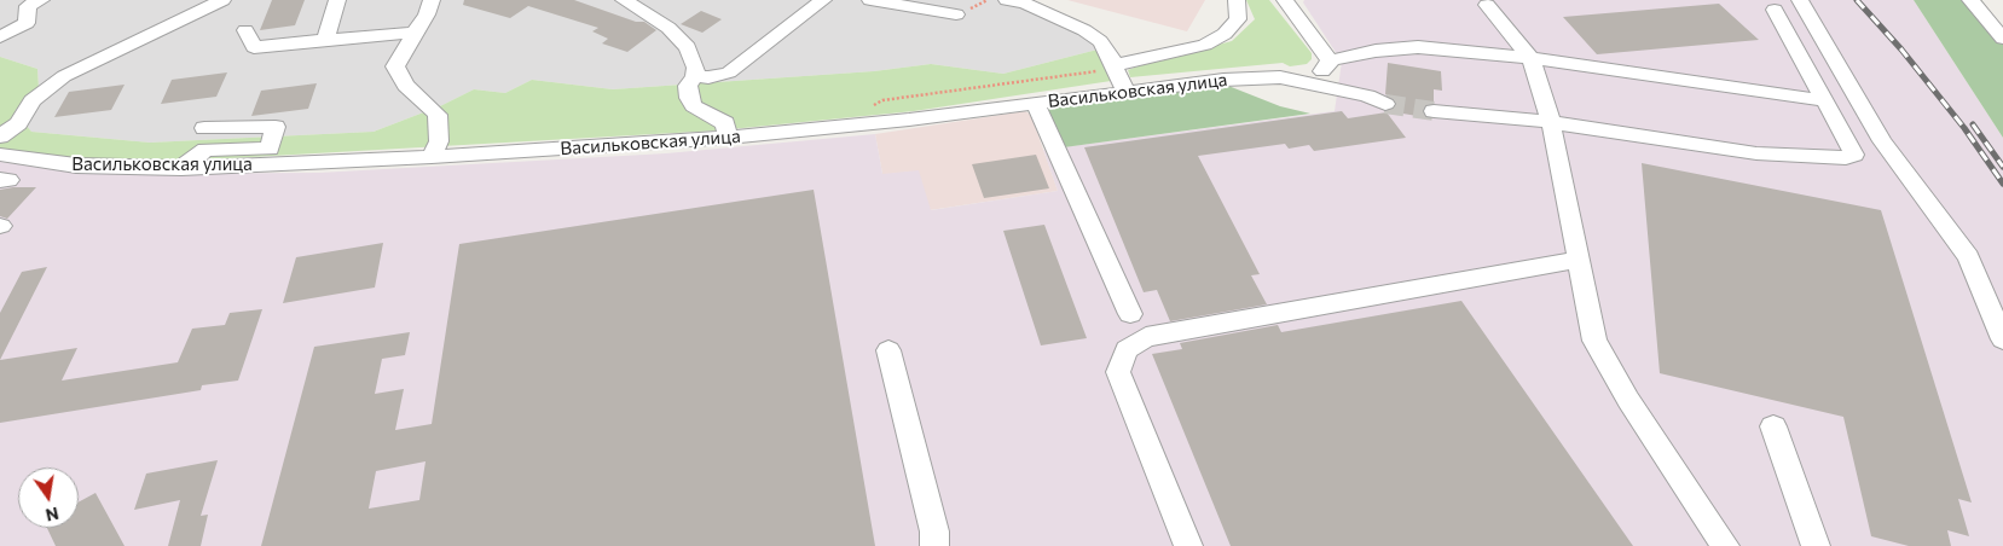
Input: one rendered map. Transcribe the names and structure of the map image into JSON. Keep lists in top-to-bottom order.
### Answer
{
  "streets": {
    "street": ["Васильковская улица"]
  },
  "north": "bottom"
}
